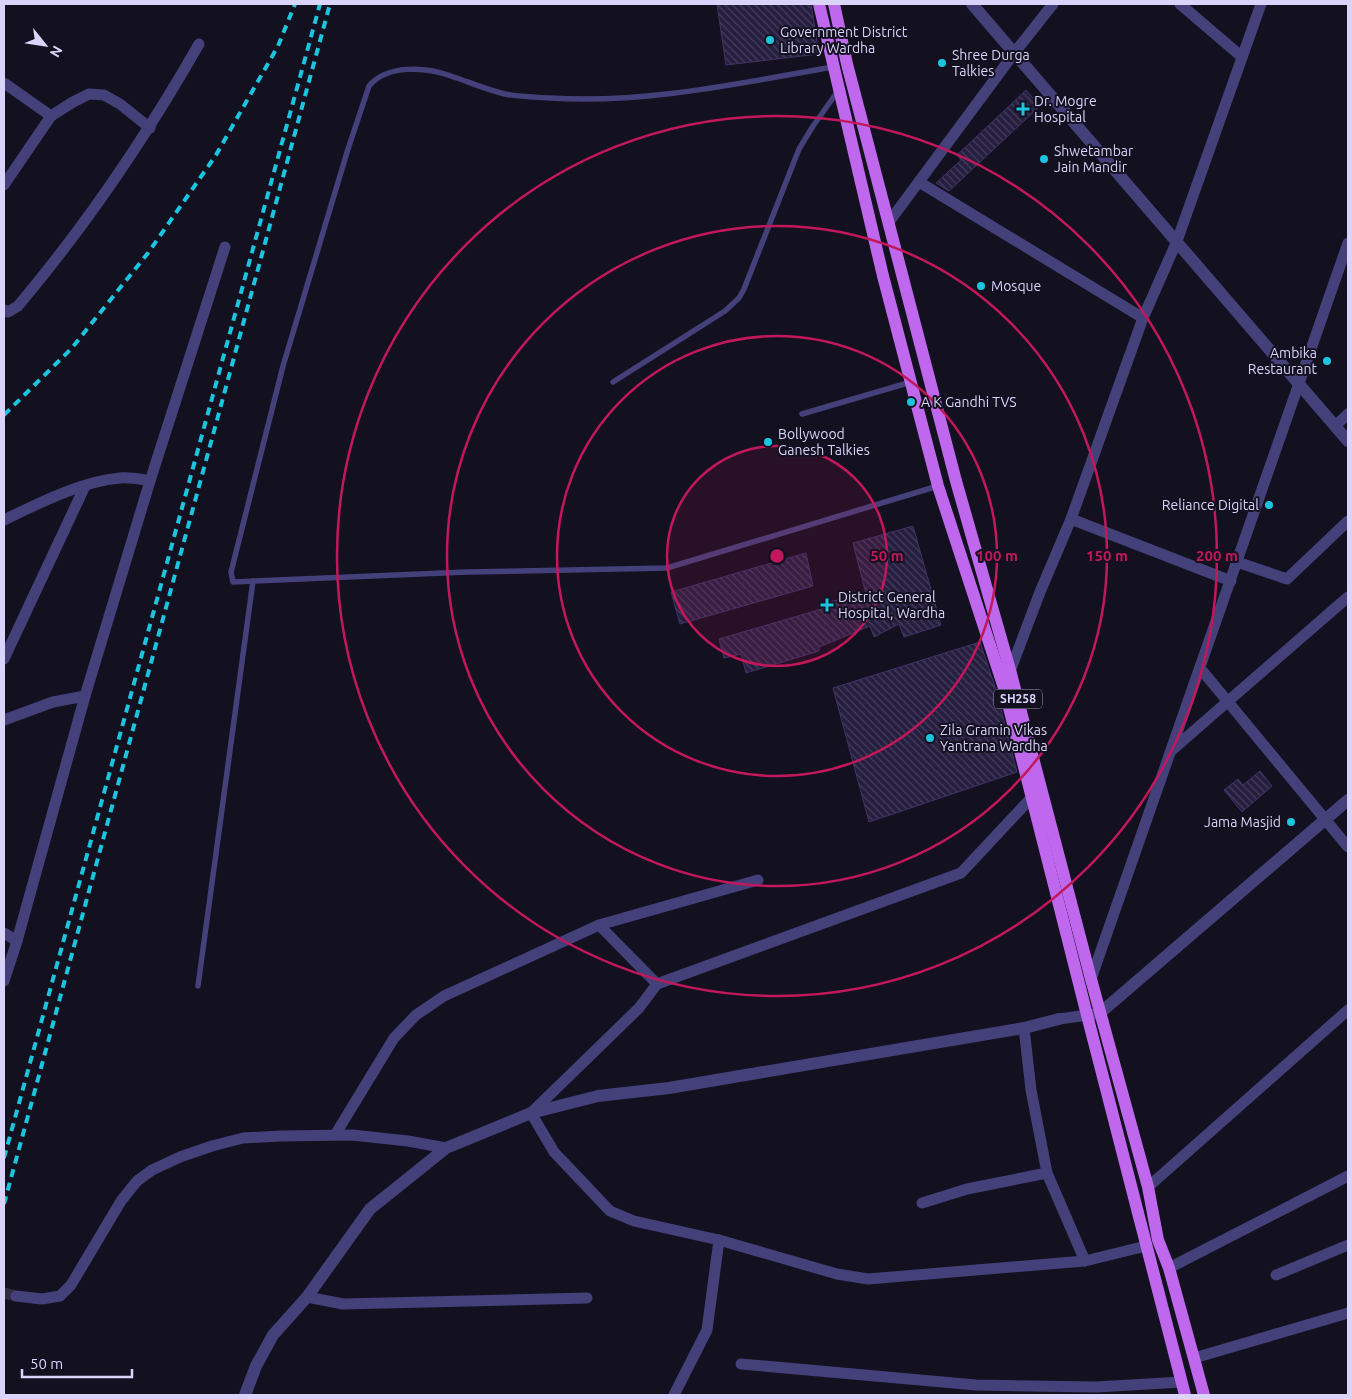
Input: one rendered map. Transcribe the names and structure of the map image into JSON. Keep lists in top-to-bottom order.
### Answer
{
  "streets": {
    "main road": ["SH258"]
  },
  "places": {
    "other": [
      "Government District Library Wardha",
      "Shree Durga Talkies",
      "Shwetambar Jain Mandir",
      "Mosque",
      "Ambika Restaurant",
      "A K Gandhi TVS",
      "Bollywood Ganesh Talkies",
      "Reliance Digital",
      "Zila Gramin Vikas Yantrana Wardha",
      "Jama Masjid"
    ],
    "health": ["Dr. Mogre Hospital", "District General Hospital, Wardha"]
  },
  "scale_bar": "50 m",
  "north": "bottom right",
  "rings": [
    "50 m",
    "100 m",
    "150 m",
    "200 m"
  ]
}
